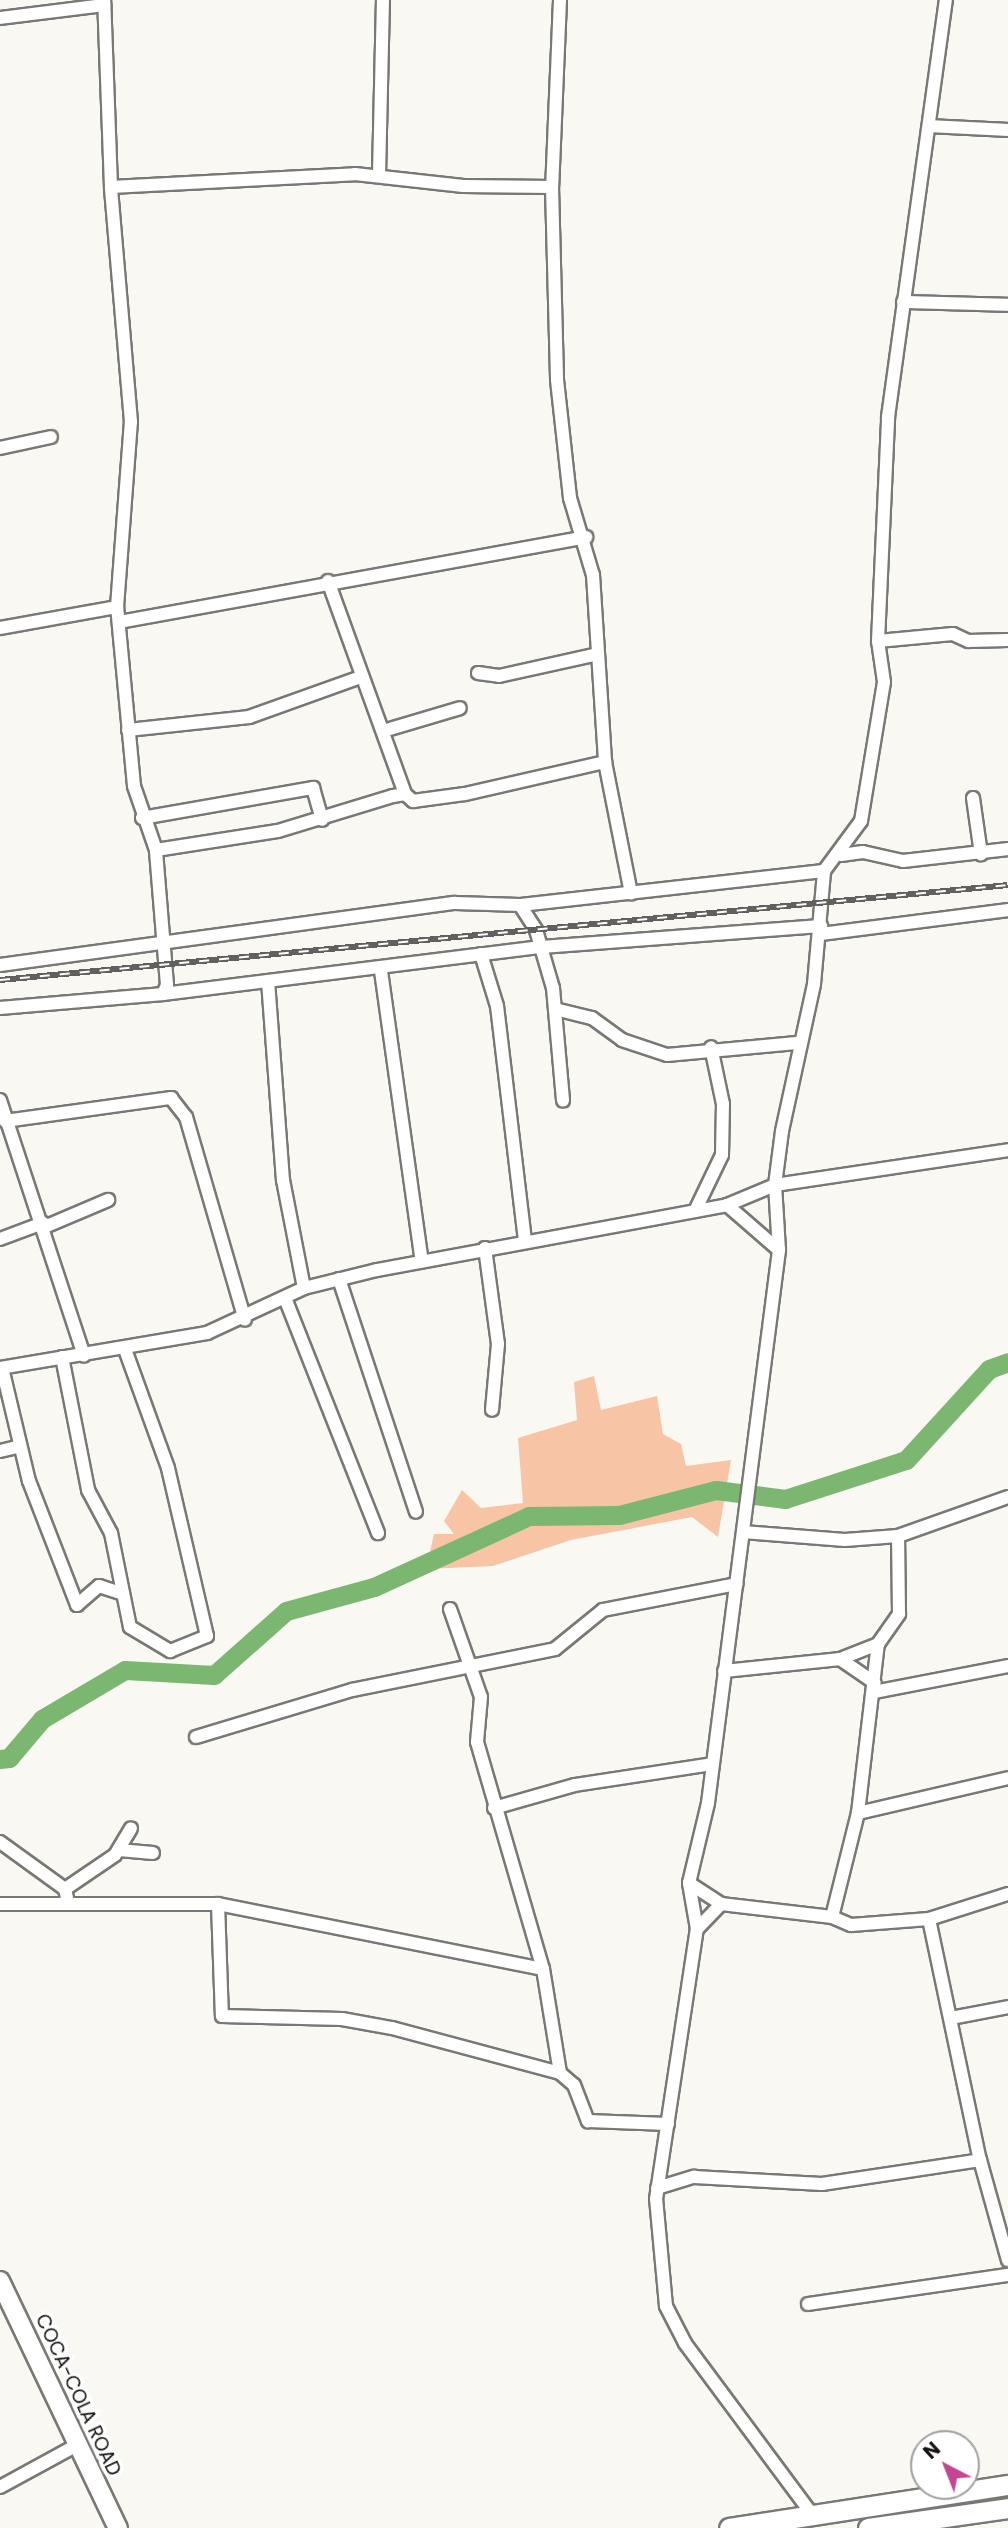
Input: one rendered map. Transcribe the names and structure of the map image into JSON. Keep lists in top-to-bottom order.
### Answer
{
  "streets": {
    "street": ["COCA-COLA ROAD"]
  },
  "north": "top left"
}
